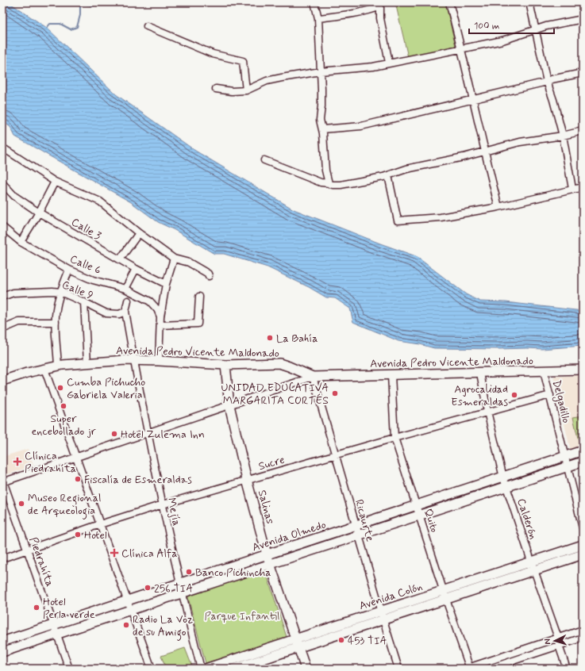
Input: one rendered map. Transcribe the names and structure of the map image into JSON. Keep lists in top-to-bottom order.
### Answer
{
  "streets": {
    "street": [
      "Calle 3",
      "Calle 6",
      "Calle 9",
      "Avenida Pedro Vicente Maldonado",
      "Delgadillo",
      "Sucre",
      "Salinas",
      "Mejía",
      "Calderón",
      "Ricaurte",
      "Quito",
      "Avenida Olmedo",
      "Piedrahíta",
      "Avenida Colón"
    ]
  },
  "crossings": [
    ["Calle 9", "Mejía"],
    ["Avenida Pedro Vicente Maldonado", "Delgadillo"],
    ["Avenida Pedro Vicente Maldonado", "Salinas"],
    ["Avenida Pedro Vicente Maldonado", "Mejía"],
    ["Avenida Pedro Vicente Maldonado", "Calderón"],
    ["Avenida Pedro Vicente Maldonado", "Ricaurte"],
    ["Avenida Pedro Vicente Maldonado", "Quito"],
    ["Delgadillo", "Sucre"],
    ["Delgadillo", "Avenida Olmedo"],
    ["Sucre", "Salinas"],
    ["Sucre", "Mejía"],
    ["Sucre", "Calderón"],
    ["Sucre", "Ricaurte"],
    ["Sucre", "Quito"],
    ["Sucre", "Piedrahíta"],
    ["Salinas", "Avenida Olmedo"],
    ["Salinas", "Avenida Colón"],
    ["Mejía", "Avenida Olmedo"],
    ["Calderón", "Avenida Olmedo"],
    ["Calderón", "Avenida Colón"],
    ["Ricaurte", "Avenida Olmedo"],
    ["Ricaurte", "Avenida Colón"],
    ["Quito", "Avenida Olmedo"],
    ["Quito", "Avenida Colón"],
    ["Avenida Olmedo", "Piedrahíta"]
  ],
  "parks": ["Parque Infantil"],
  "places": {
    "other": [
      "La Bahía",
      "Cumba Pichucho Gabriela Valeria",
      "UNIDAD EDUCATIVA MARGARITA CORTÉS",
      "Agrocalidad Esmeraldas",
      "Super encebollado jr",
      "Hotel Zulema Inn",
      "Fiscalía de Esmeraldas",
      "Museo Regional de Arqueologia",
      "Hotel",
      "Banco Pichincha",
      "256 TIA",
      "Hotel Perla verde",
      "Radio La Voz de su Amigo",
      "453 TIA"
    ],
    "health": ["Clínica Piedrahíta", "Clínica Alfa"]
  },
  "scale_bar": "100 m",
  "north": "left"
}
